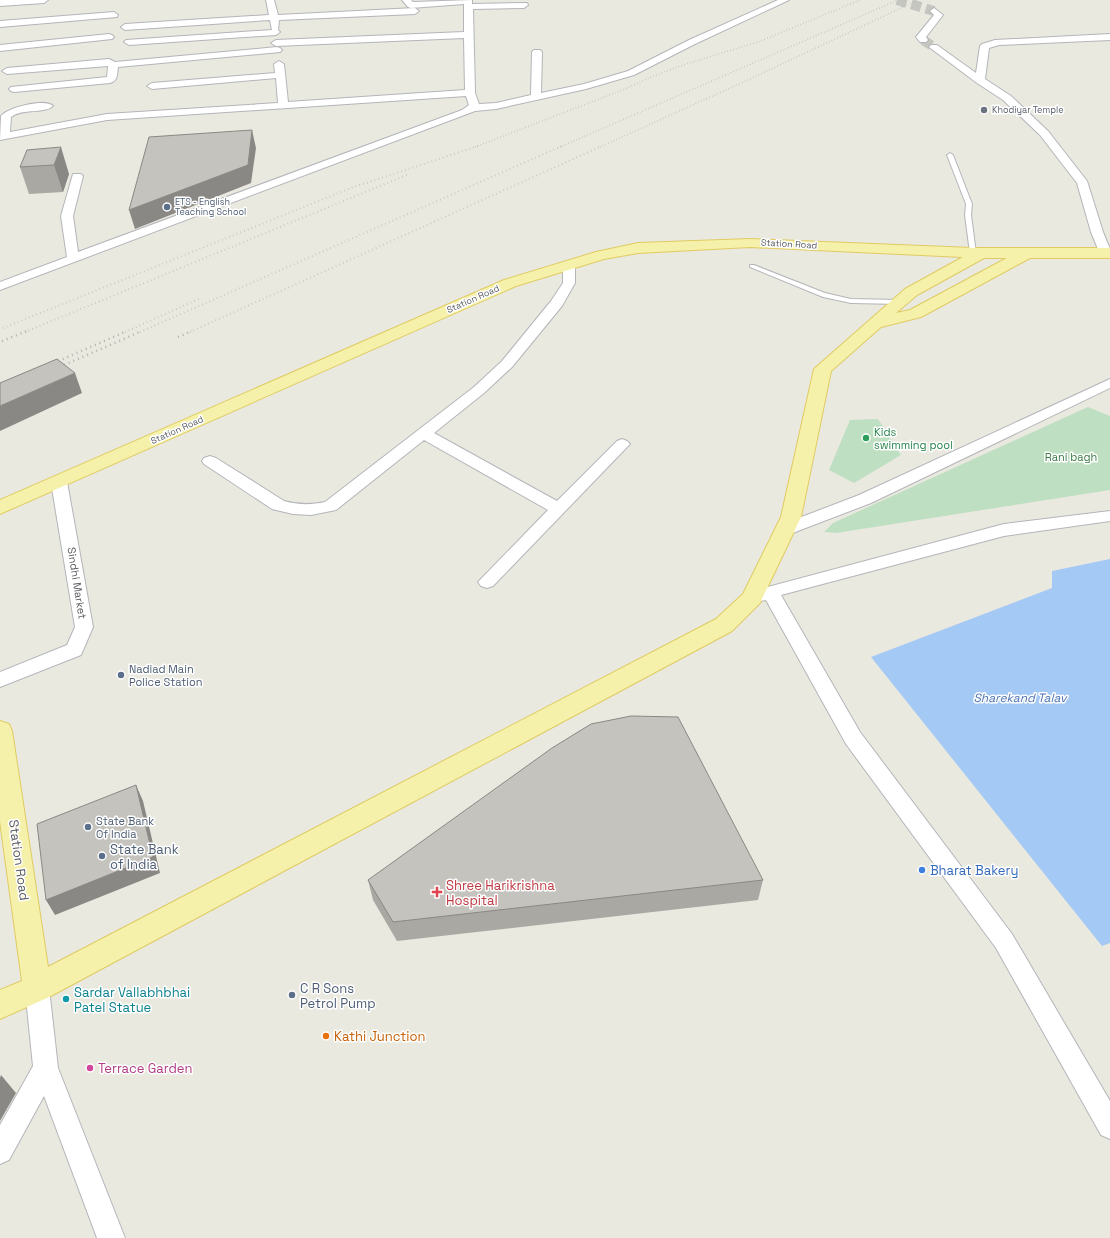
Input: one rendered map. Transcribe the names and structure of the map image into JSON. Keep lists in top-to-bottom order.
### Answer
{
  "streets": {
    "main road": ["Station Road"],
    "street": ["Sindhi Market"]
  },
  "crossings": [
    ["Station Road", "Sindhi Market"]
  ],
  "water": ["Sharekand Talav"],
  "parks": ["Rani bagh"],
  "places": {
    "other": [
      "Khodiyar Temple",
      "ETS - English Teaching School",
      "Kids swimming pool",
      "Nadiad Main Police Station",
      "State Bank Of India",
      "State Bank of India",
      "Bharat Bakery",
      "C R Sons Petrol Pump",
      "Sardar Vallabhbhai Patel Statue",
      "Kathi Junction",
      "Terrace Garden"
    ],
    "health": ["Shree Harikrishna Hospital"]
  }
}
